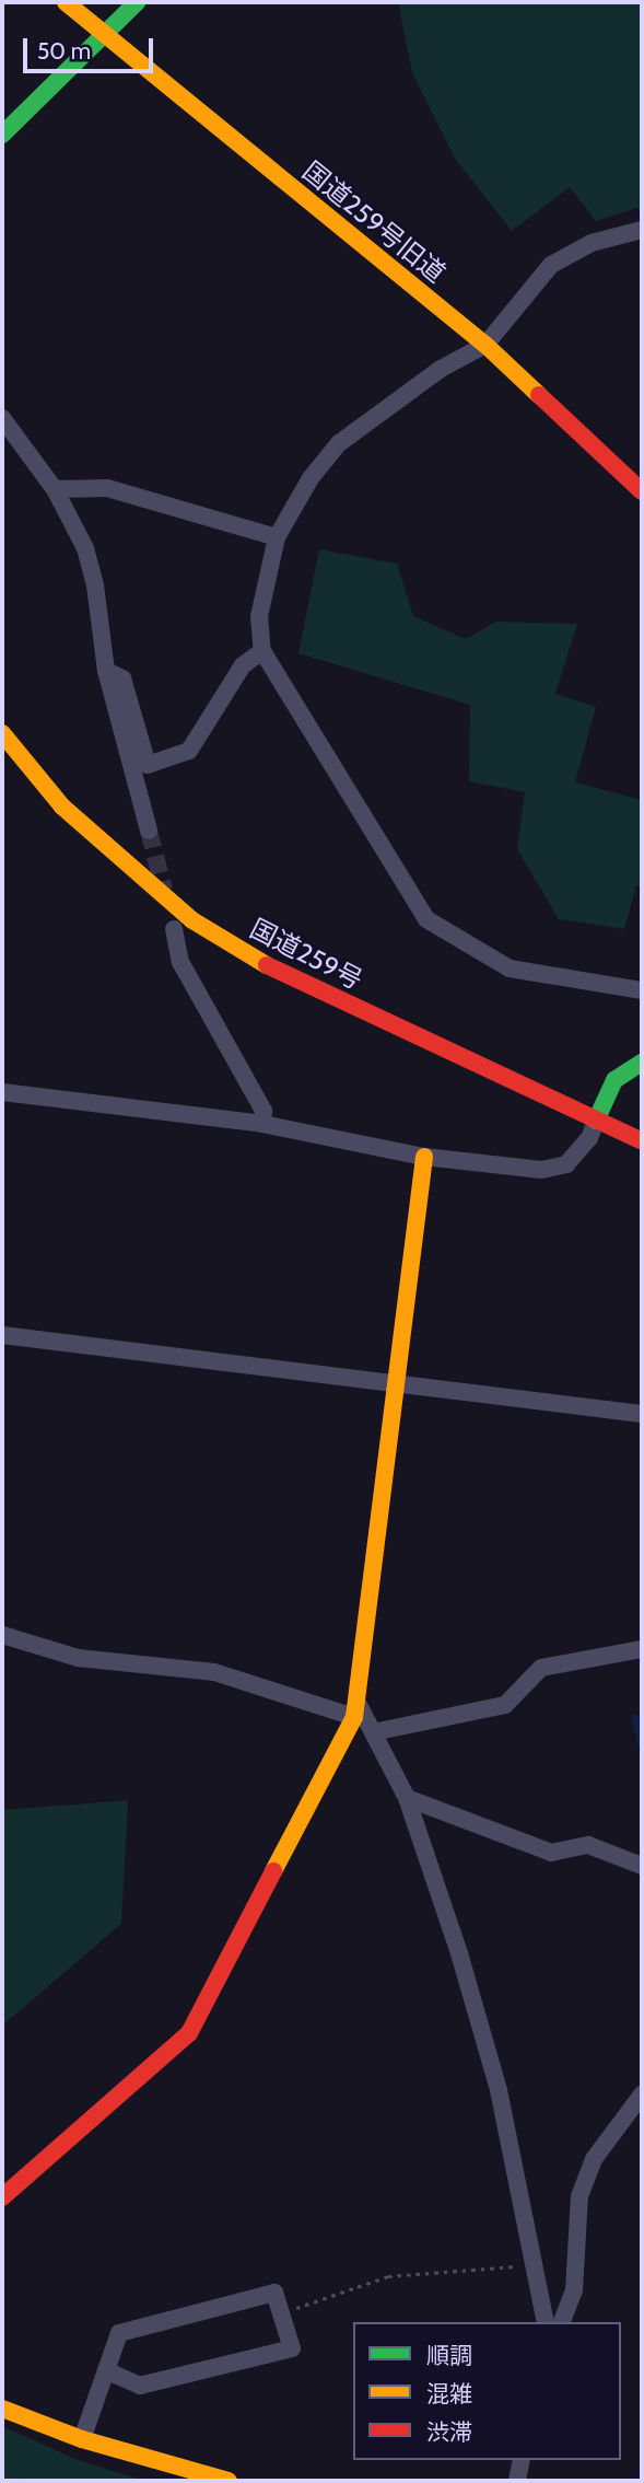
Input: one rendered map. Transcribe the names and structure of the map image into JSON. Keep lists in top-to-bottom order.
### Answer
{
  "streets": {
    "main road": ["国道259号旧道", "国道259号"]
  },
  "legend": ["順調", "混雑", "渋滞"],
  "scale_bar": "50 m"
}
